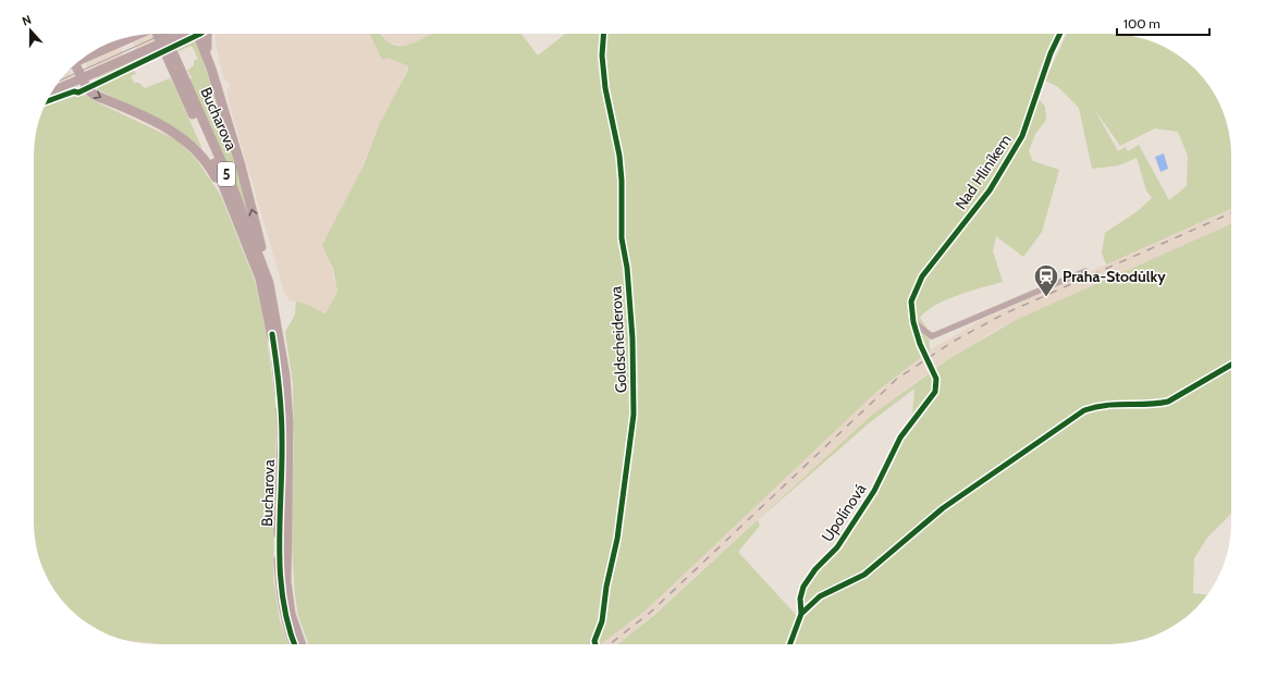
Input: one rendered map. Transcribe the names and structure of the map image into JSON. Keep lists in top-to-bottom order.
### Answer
{
  "streets": {
    "main road": ["Bucharova", "5"],
    "street": ["Nad Hliníkem", "Goldscheiderova", "Upolínová"]
  },
  "crossings": [
    ["Bucharova", "5"]
  ],
  "places": {
    "station": ["Praha-Stodůlky"]
  },
  "scale_bar": "100 m",
  "north": "top"
}
